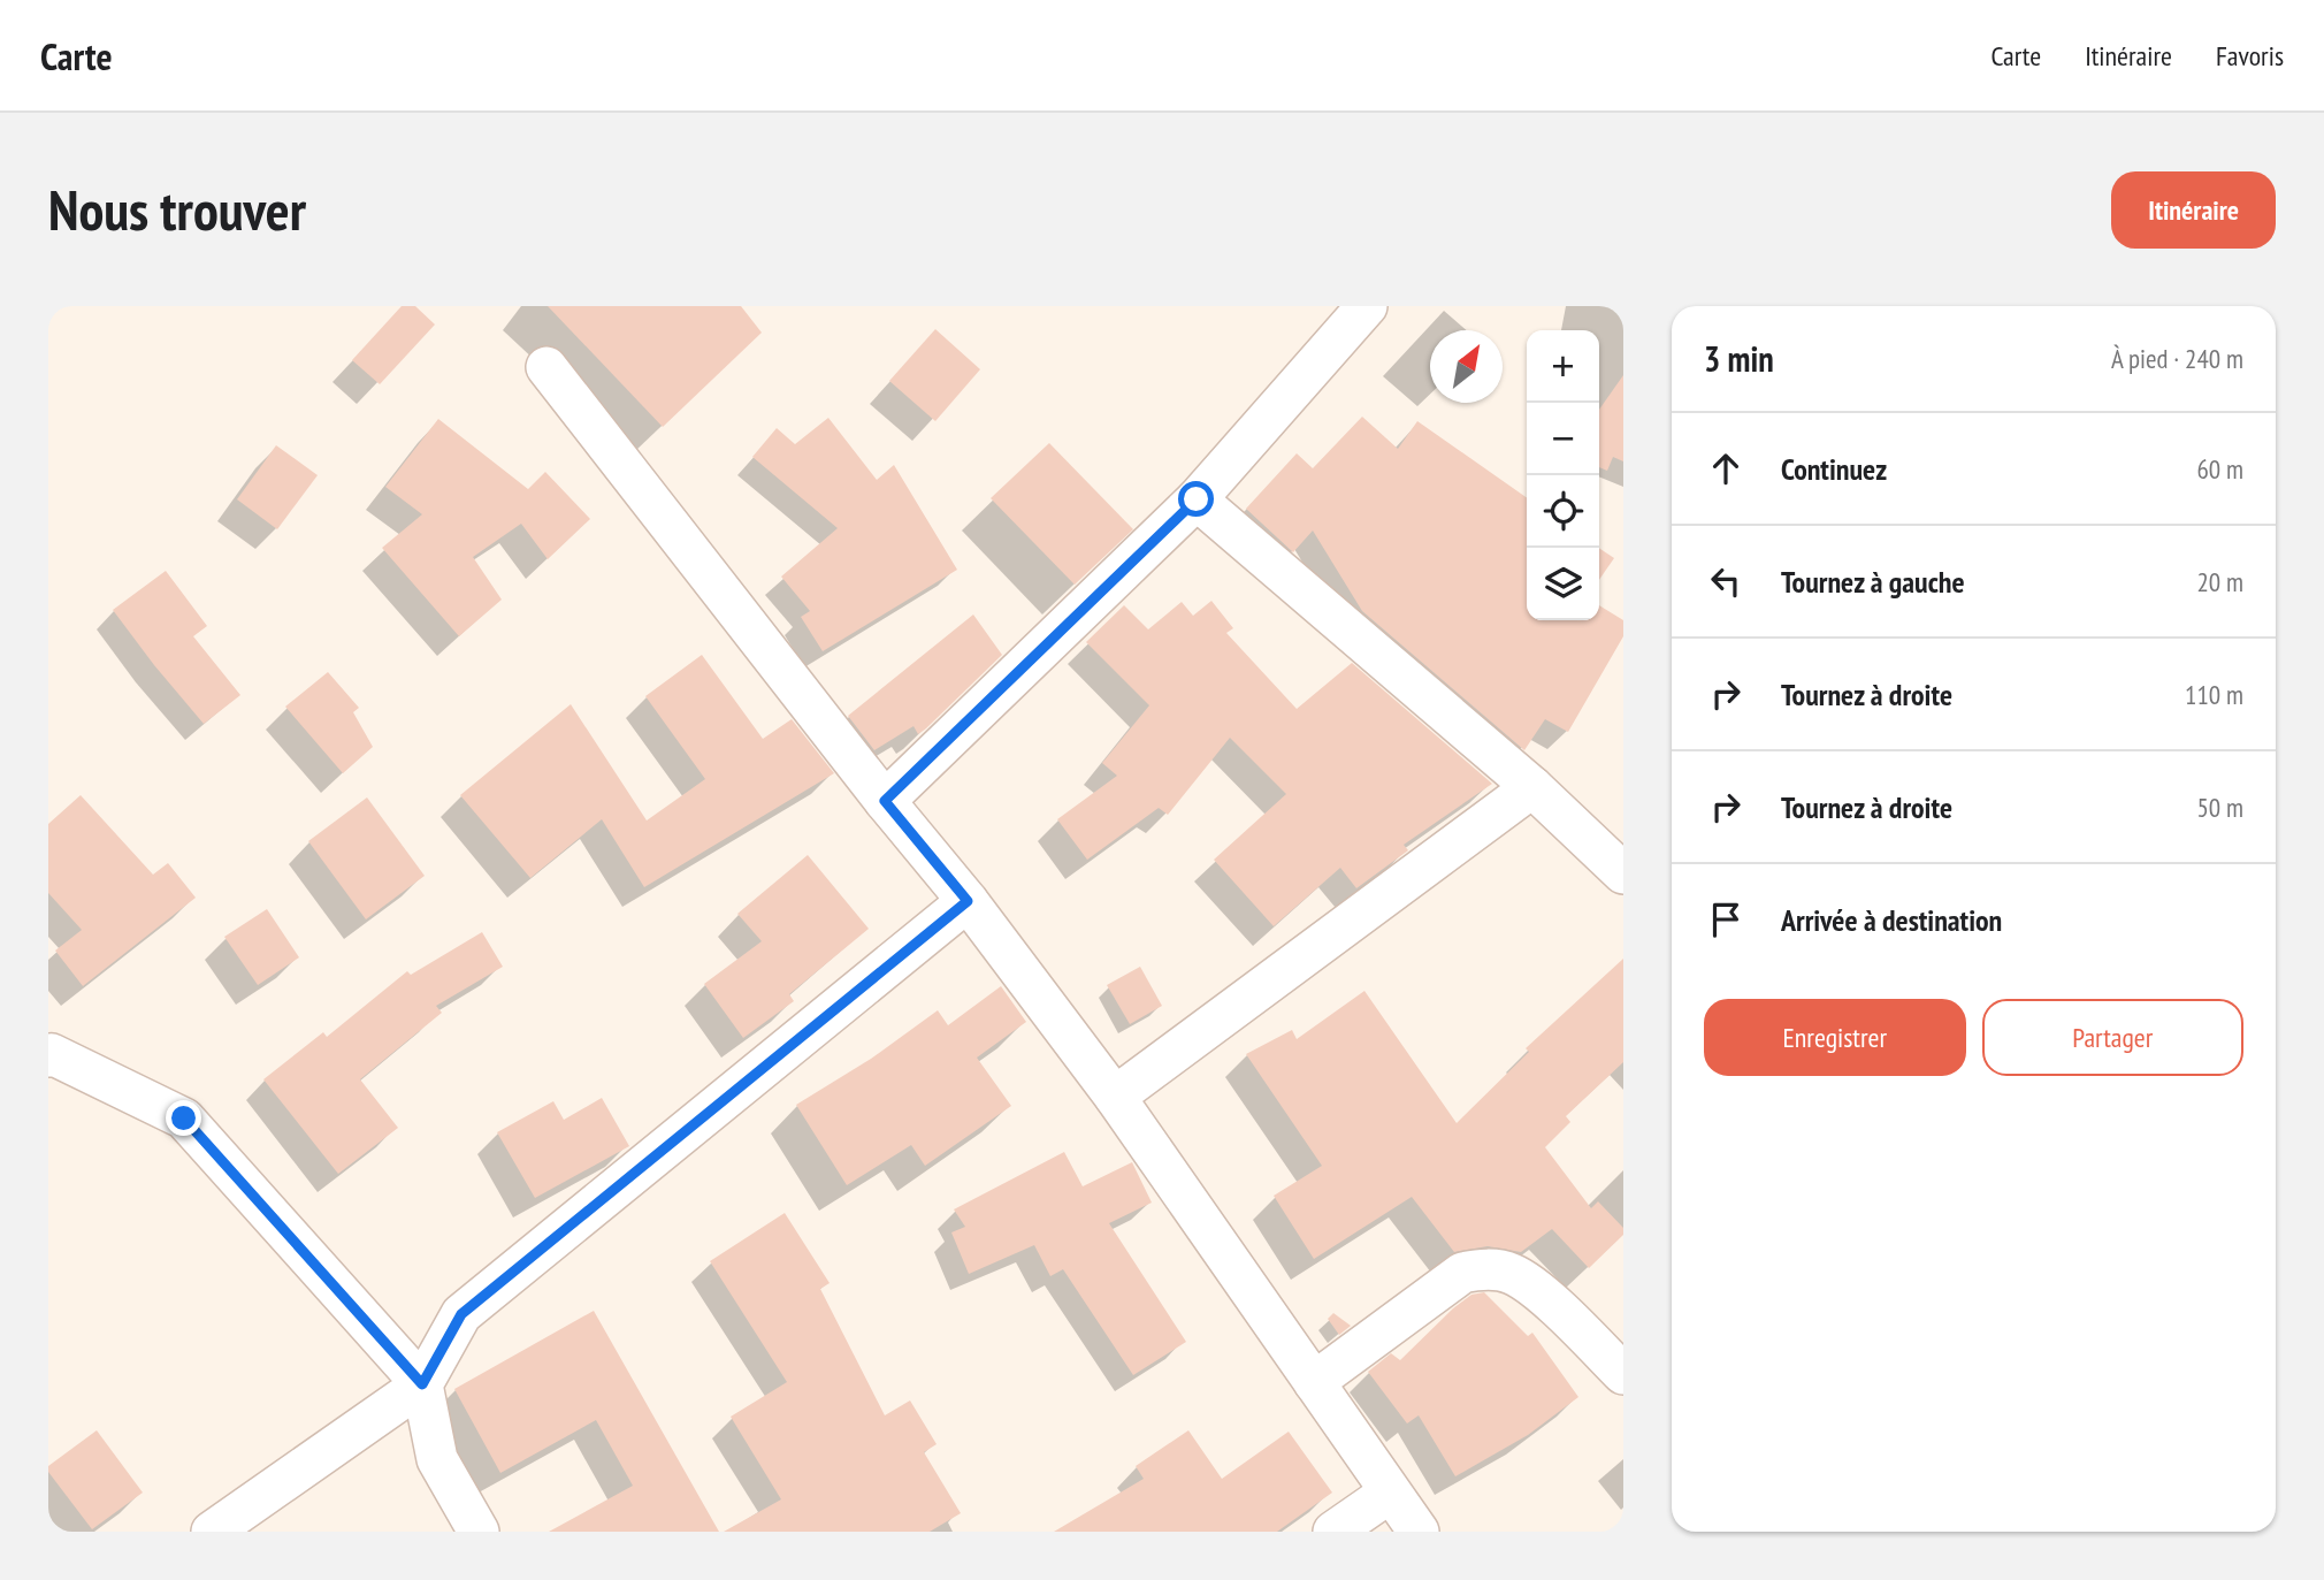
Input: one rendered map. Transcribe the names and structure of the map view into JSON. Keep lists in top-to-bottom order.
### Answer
{
  "north": "top right",
  "page": {
    "header": "Carte",
    "nav": ["Carte", "Itinéraire", "Favoris"],
    "buttons": [
      "Itinéraire",
      ["Enregistrer", "Partager"]
    ],
    "title": "Nous trouver",
    "heading": ["3 min", "À pied · 240 m"],
    "map_buttons": ["+", "−"],
    "list": [
      ["Continuez", "60 m"],
      ["Tournez à gauche", "20 m"],
      ["Tournez à droite", "110 m"],
      ["Tournez à droite", "50 m"],
      "Arrivée à destination"
    ]
  }
}
